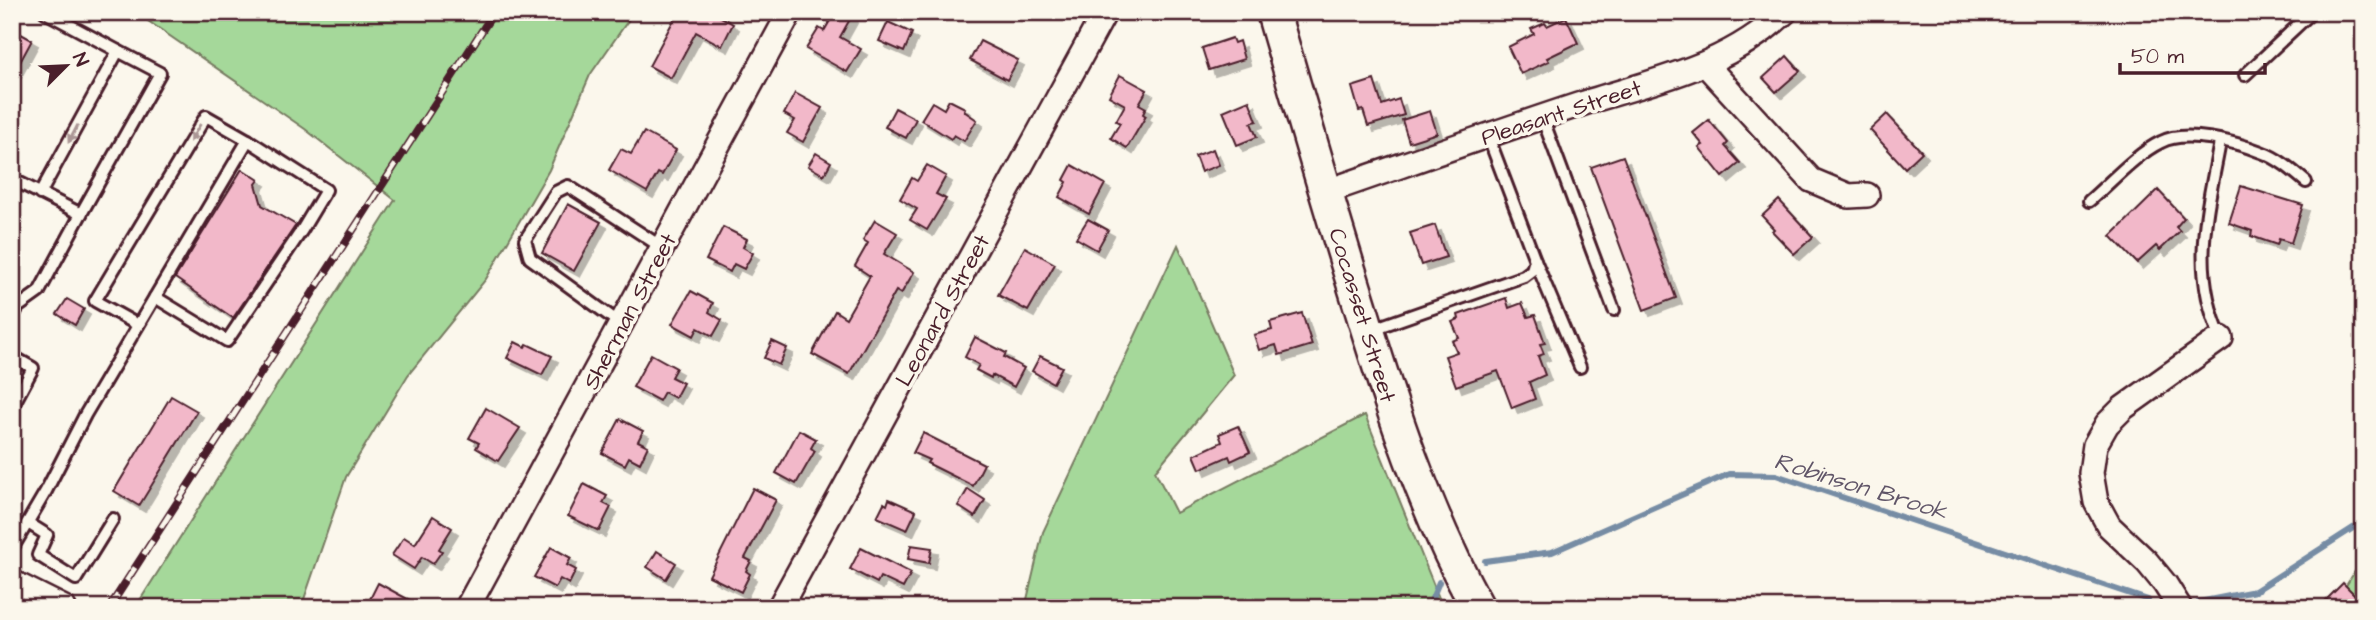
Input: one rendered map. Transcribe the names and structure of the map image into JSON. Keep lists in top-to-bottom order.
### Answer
{
  "streets": {
    "main road": ["Cocasset Street"],
    "street": ["Pleasant Street", "Leonard Street", "Sherman Street"]
  },
  "crossings": [
    ["Pleasant Street", "Cocasset Street"]
  ],
  "water": ["Robinson Brook"],
  "scale_bar": "50 m",
  "north": "top right"
}
